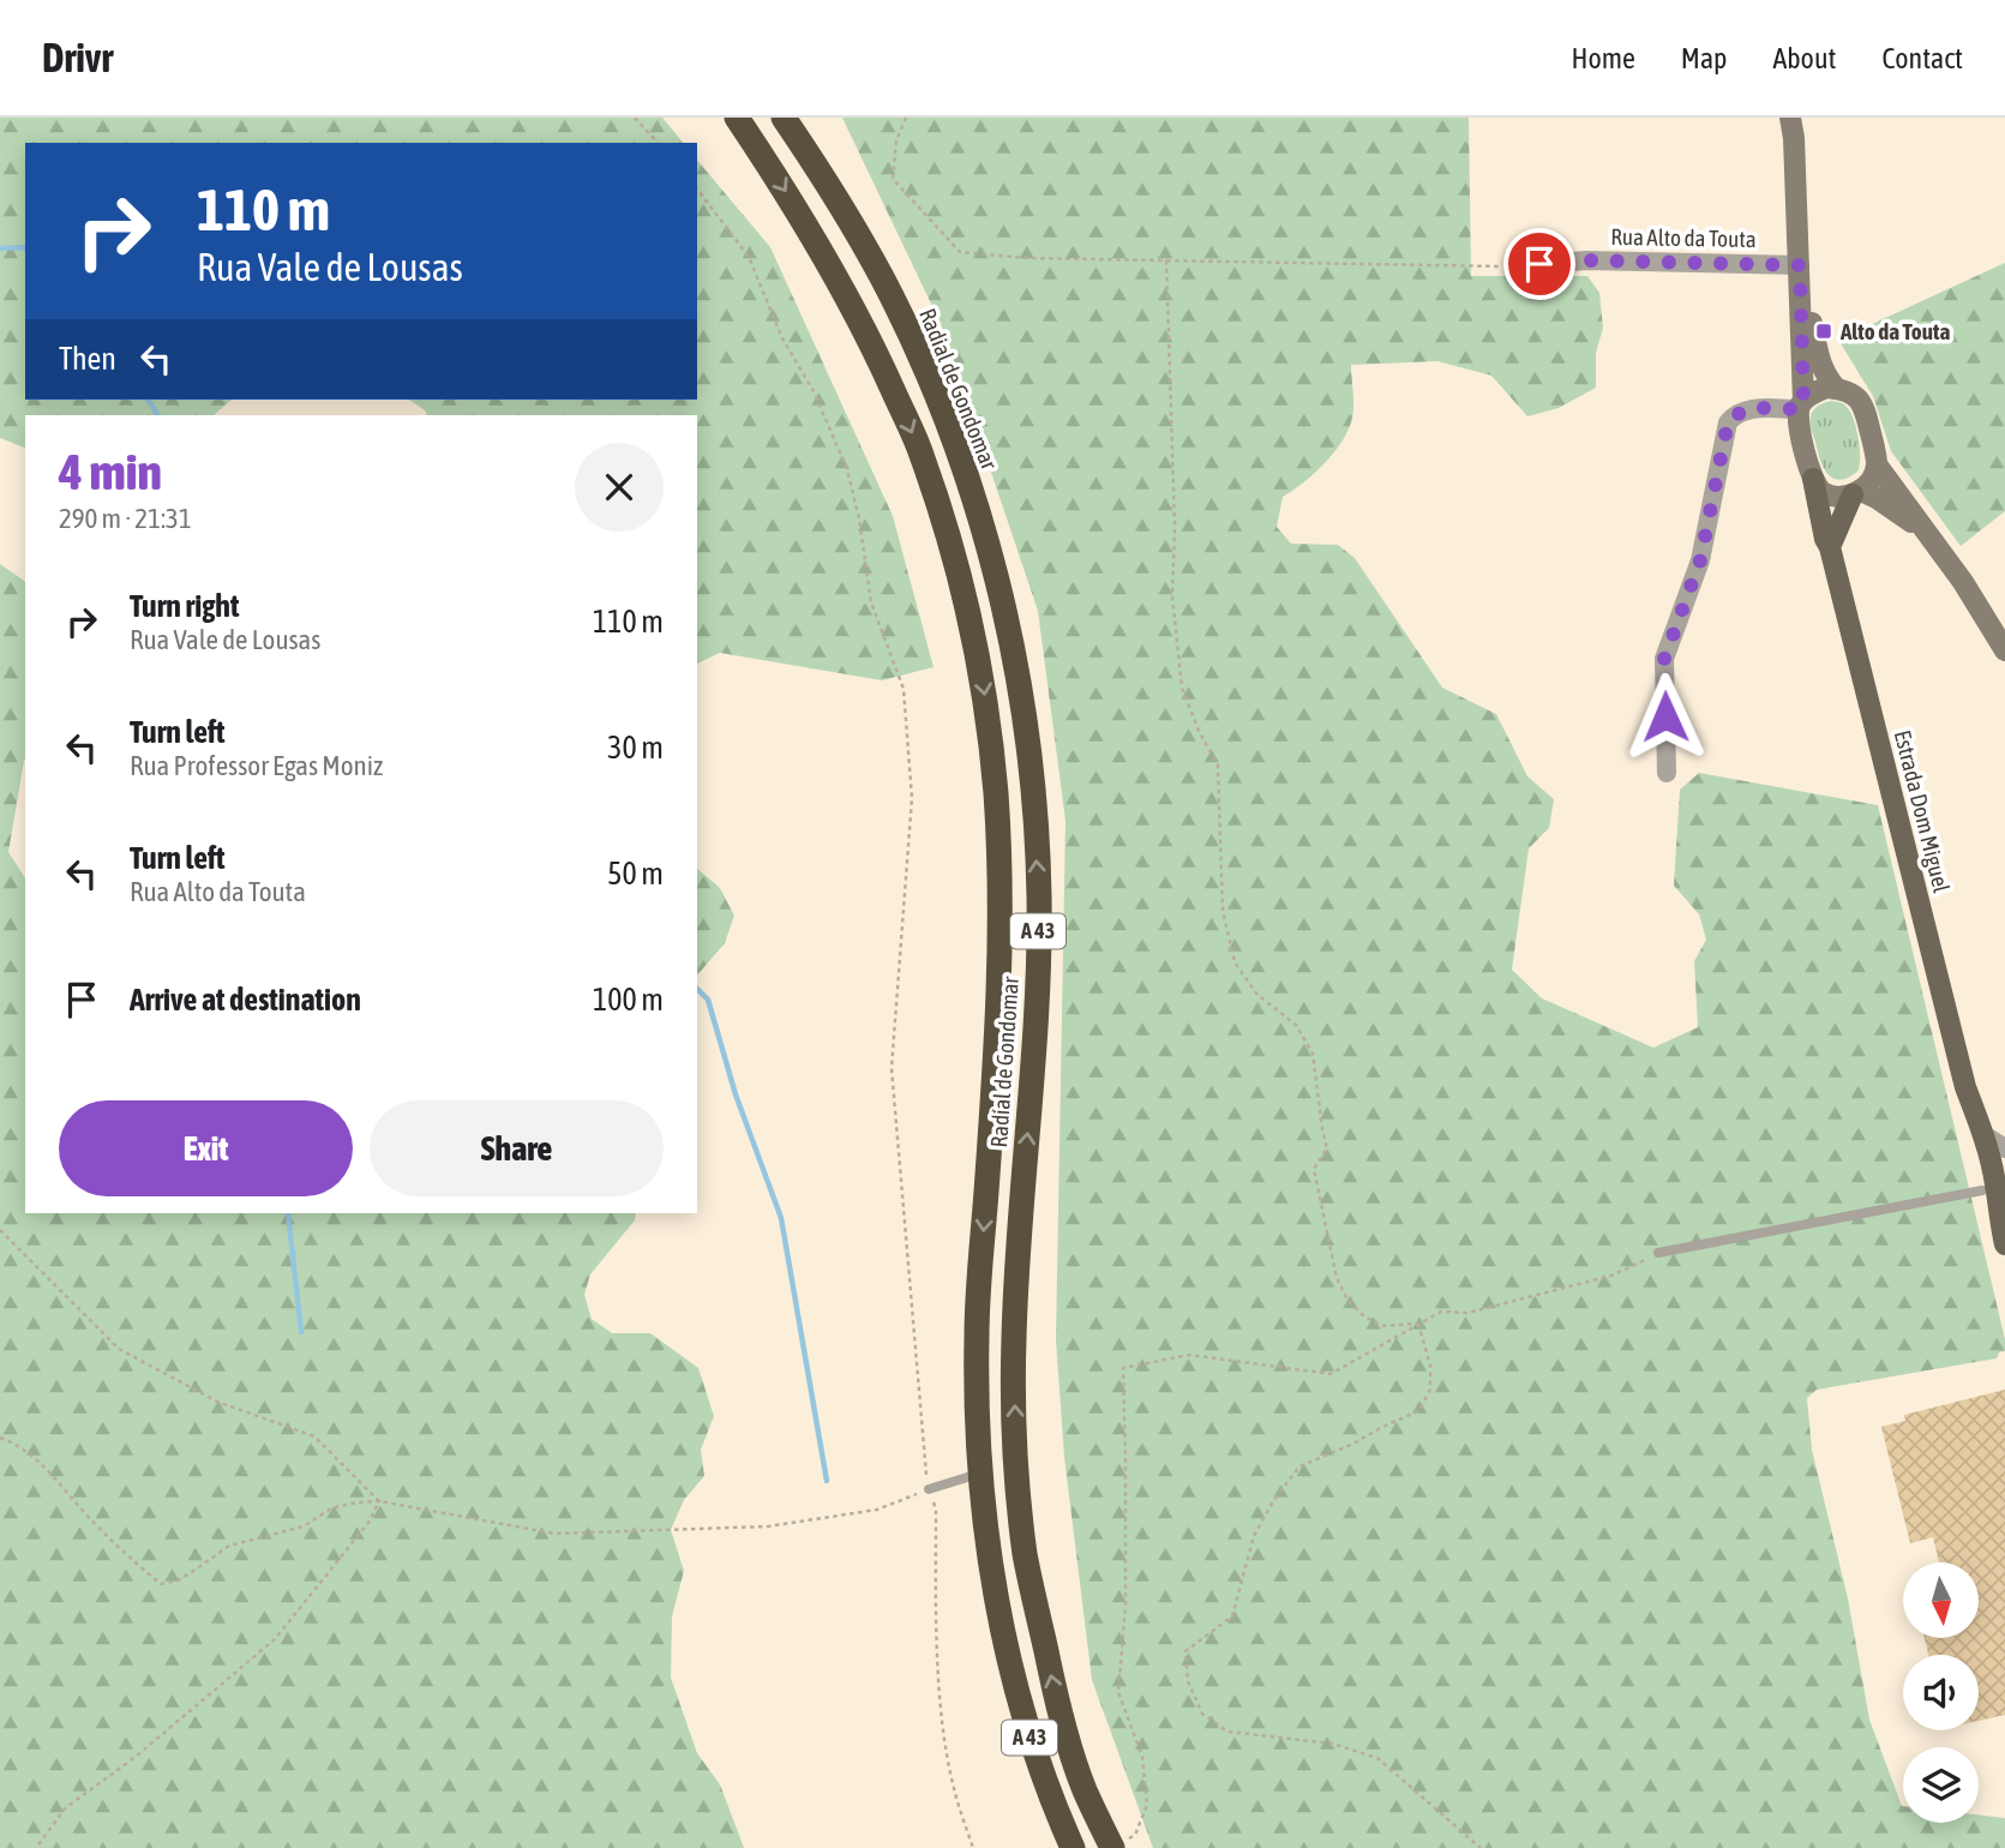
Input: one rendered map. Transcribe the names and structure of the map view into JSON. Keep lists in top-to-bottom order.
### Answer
{
  "streets": {
    "highway": ["Radial de Gondomar", "A 43"],
    "main road": ["Estrada Dom Miguel"],
    "street": ["Rua Alto da Touta"]
  },
  "places": {
    "transit": ["Alto da Touta"]
  },
  "north": "bottom",
  "page": {
    "header": "Drivr",
    "nav": [
      "Home",
      "Map",
      "About",
      "Contact"
    ],
    "turn": ["110 m", "Rua Vale de Lousas"],
    "then": "Then",
    "heading": ["4 min", "290 m · 21:31"],
    "list": [
      {
        "name": "Turn right",
        "note": "Rua Vale de Lousas",
        "value": "110 m"
      },
      {
        "name": "Turn left",
        "note": "Rua Professor Egas Moniz",
        "value": "30 m"
      },
      {
        "name": "Turn left",
        "note": "Rua Alto da Touta",
        "value": "50 m"
      },
      {
        "name": "Arrive at destination",
        "value": "100 m"
      }
    ],
    "buttons": ["Exit", "Share"]
  }
}
